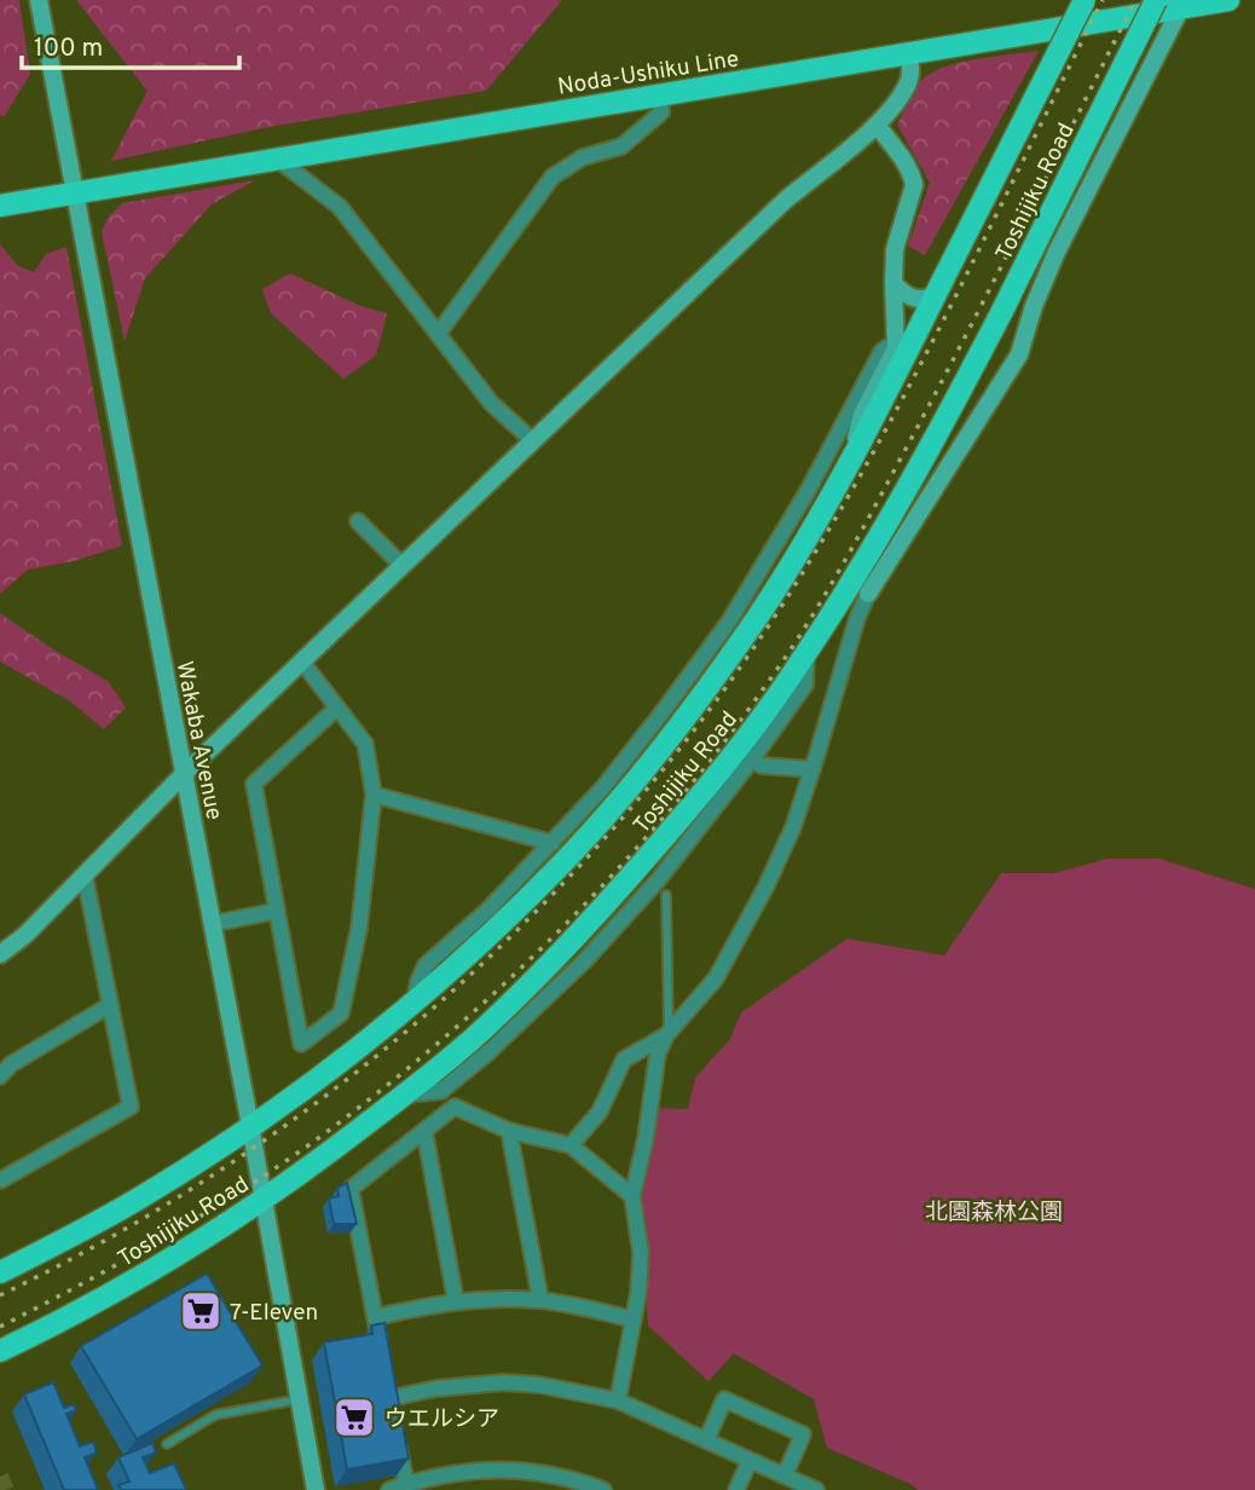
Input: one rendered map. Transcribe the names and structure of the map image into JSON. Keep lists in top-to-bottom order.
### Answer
{
  "streets": {
    "main road": ["Noda-Ushiku Line", "Toshijiku Road"],
    "street": ["Wakaba Avenue"]
  },
  "crossings": [
    ["Noda-Ushiku Line", "Wakaba Avenue"],
    ["Toshijiku Road", "Wakaba Avenue"]
  ],
  "parks": ["北園森林公園"],
  "places": {
    "supermarket": ["7-Eleven", "ウエルシア"]
  },
  "scale_bar": "100 m"
}
